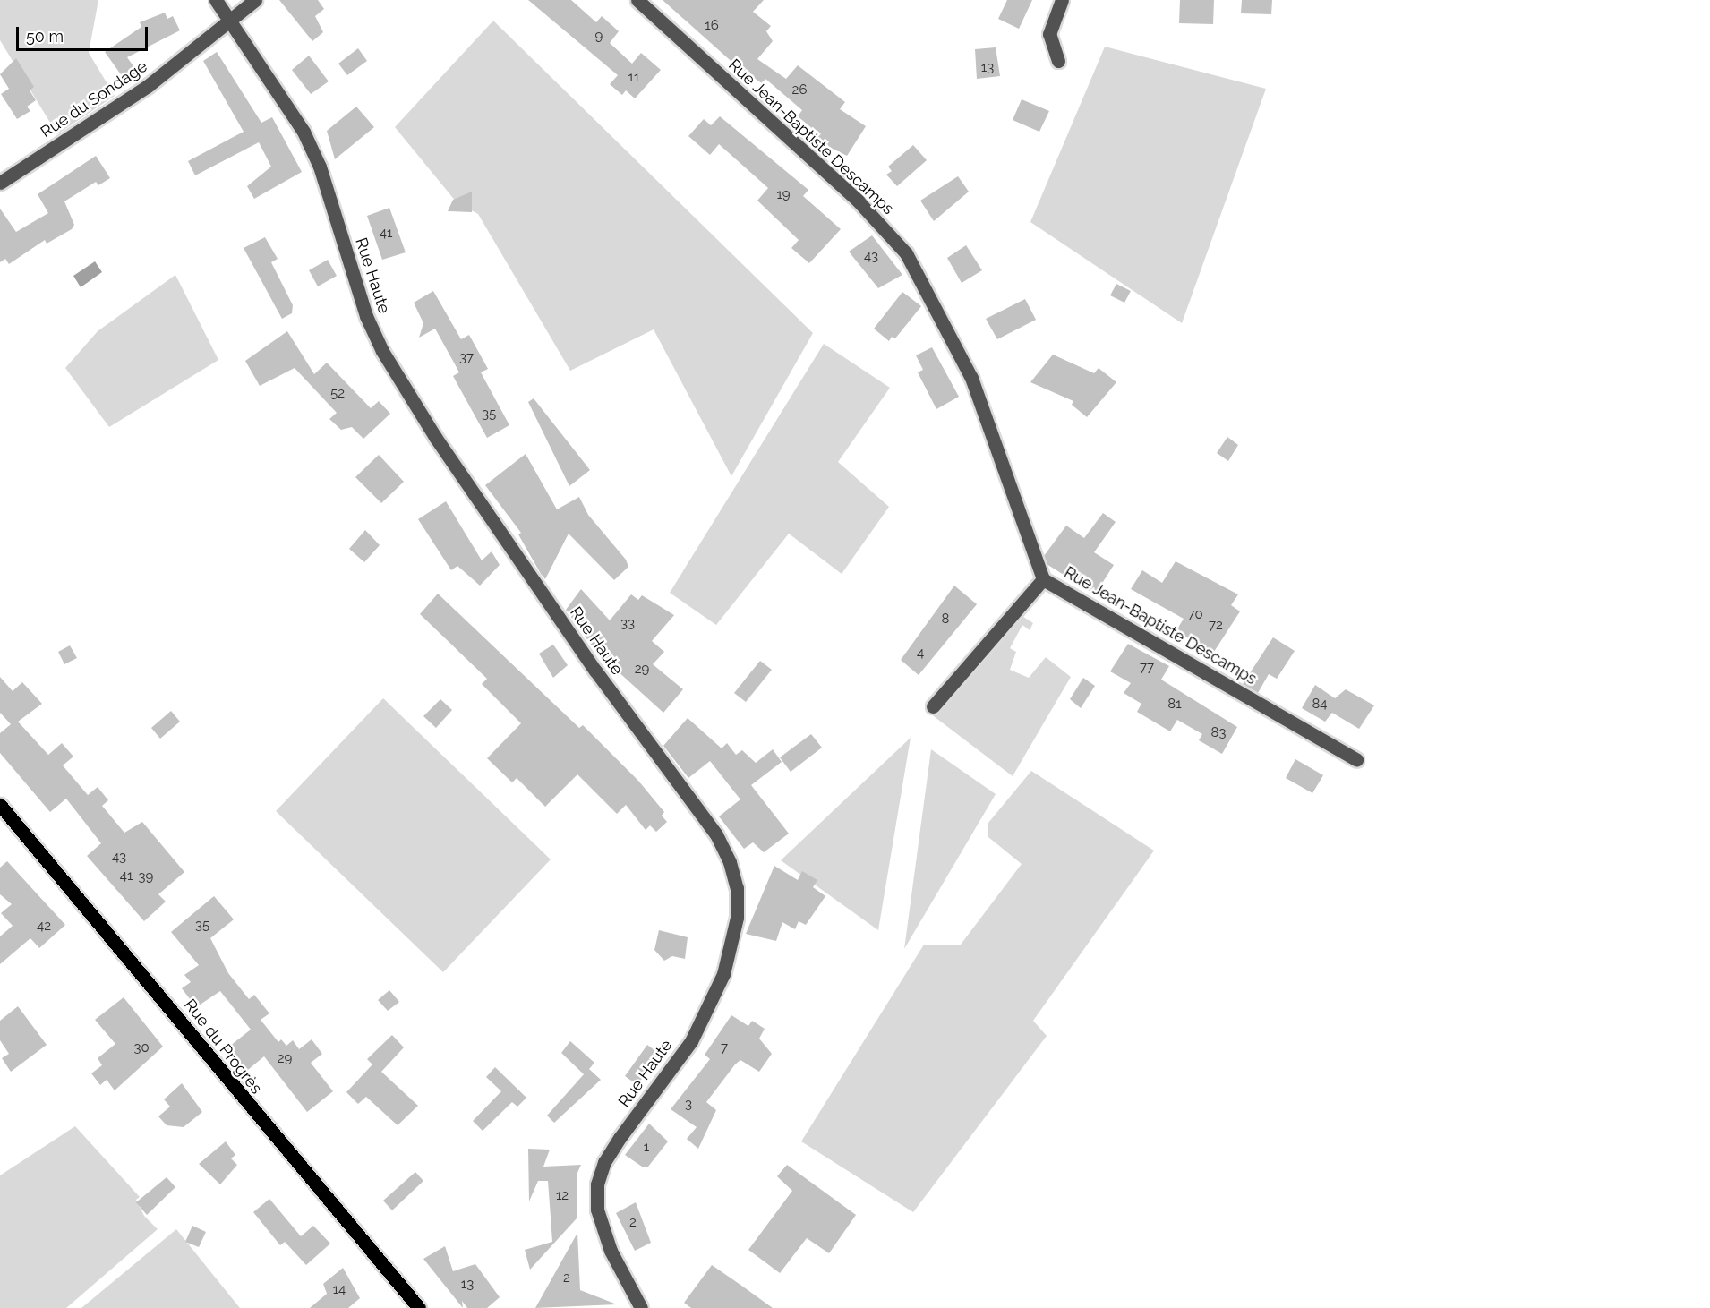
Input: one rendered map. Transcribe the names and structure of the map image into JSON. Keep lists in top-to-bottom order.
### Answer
{
  "streets": {
    "main road": ["Rue du Progrès"],
    "street": ["Rue du Sondage", "Rue Jean-Baptiste Descamps", "Rue Haute"]
  },
  "crossings": [
    ["Rue du Sondage", "Rue Haute"]
  ],
  "house_numbers": [
    "16",
    "9",
    "13",
    "11",
    "26",
    "19",
    "41",
    "43",
    "37",
    "52",
    "35",
    "70",
    "8",
    "33",
    "72",
    "4",
    "77",
    "29",
    "81",
    "84",
    "83",
    "43",
    "41",
    "39",
    "35",
    "42",
    "30",
    "7",
    "29",
    "3",
    "1",
    "12",
    "2",
    "2",
    "13",
    "14"
  ],
  "scale_bar": "50 m"
}
